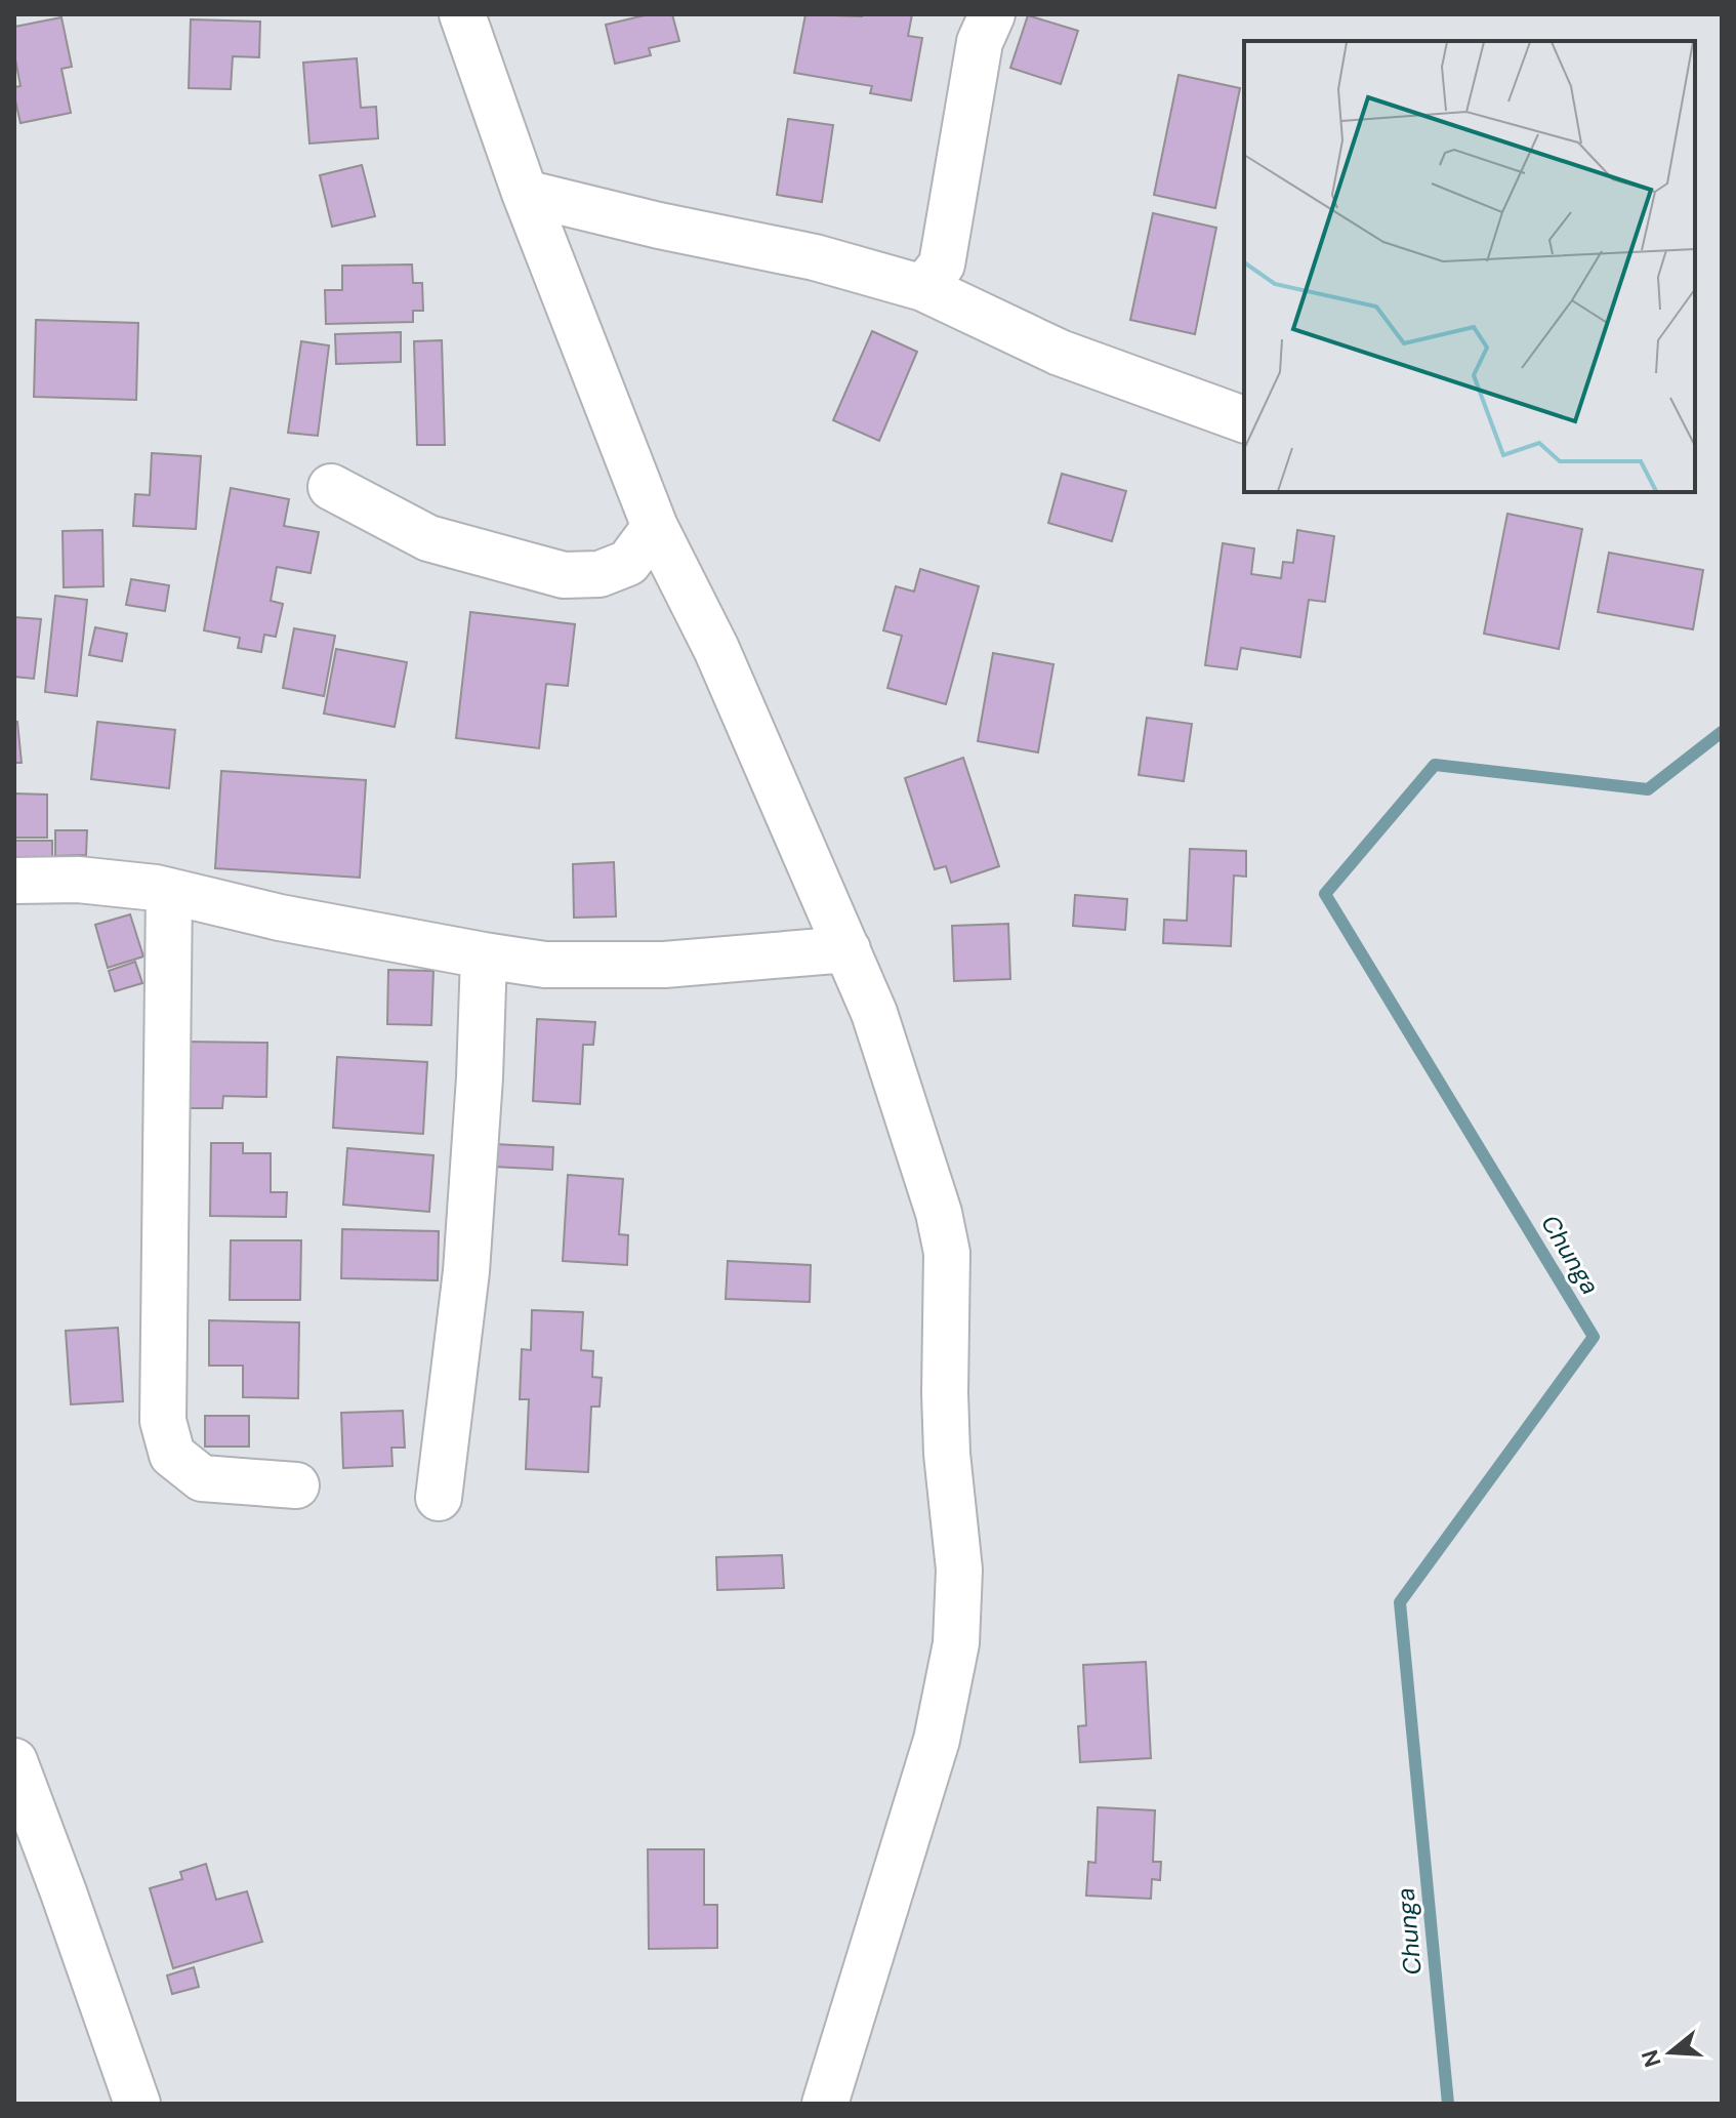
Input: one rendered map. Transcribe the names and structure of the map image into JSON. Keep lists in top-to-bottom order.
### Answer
{
  "water": ["Chunga"],
  "north": "left"
}
